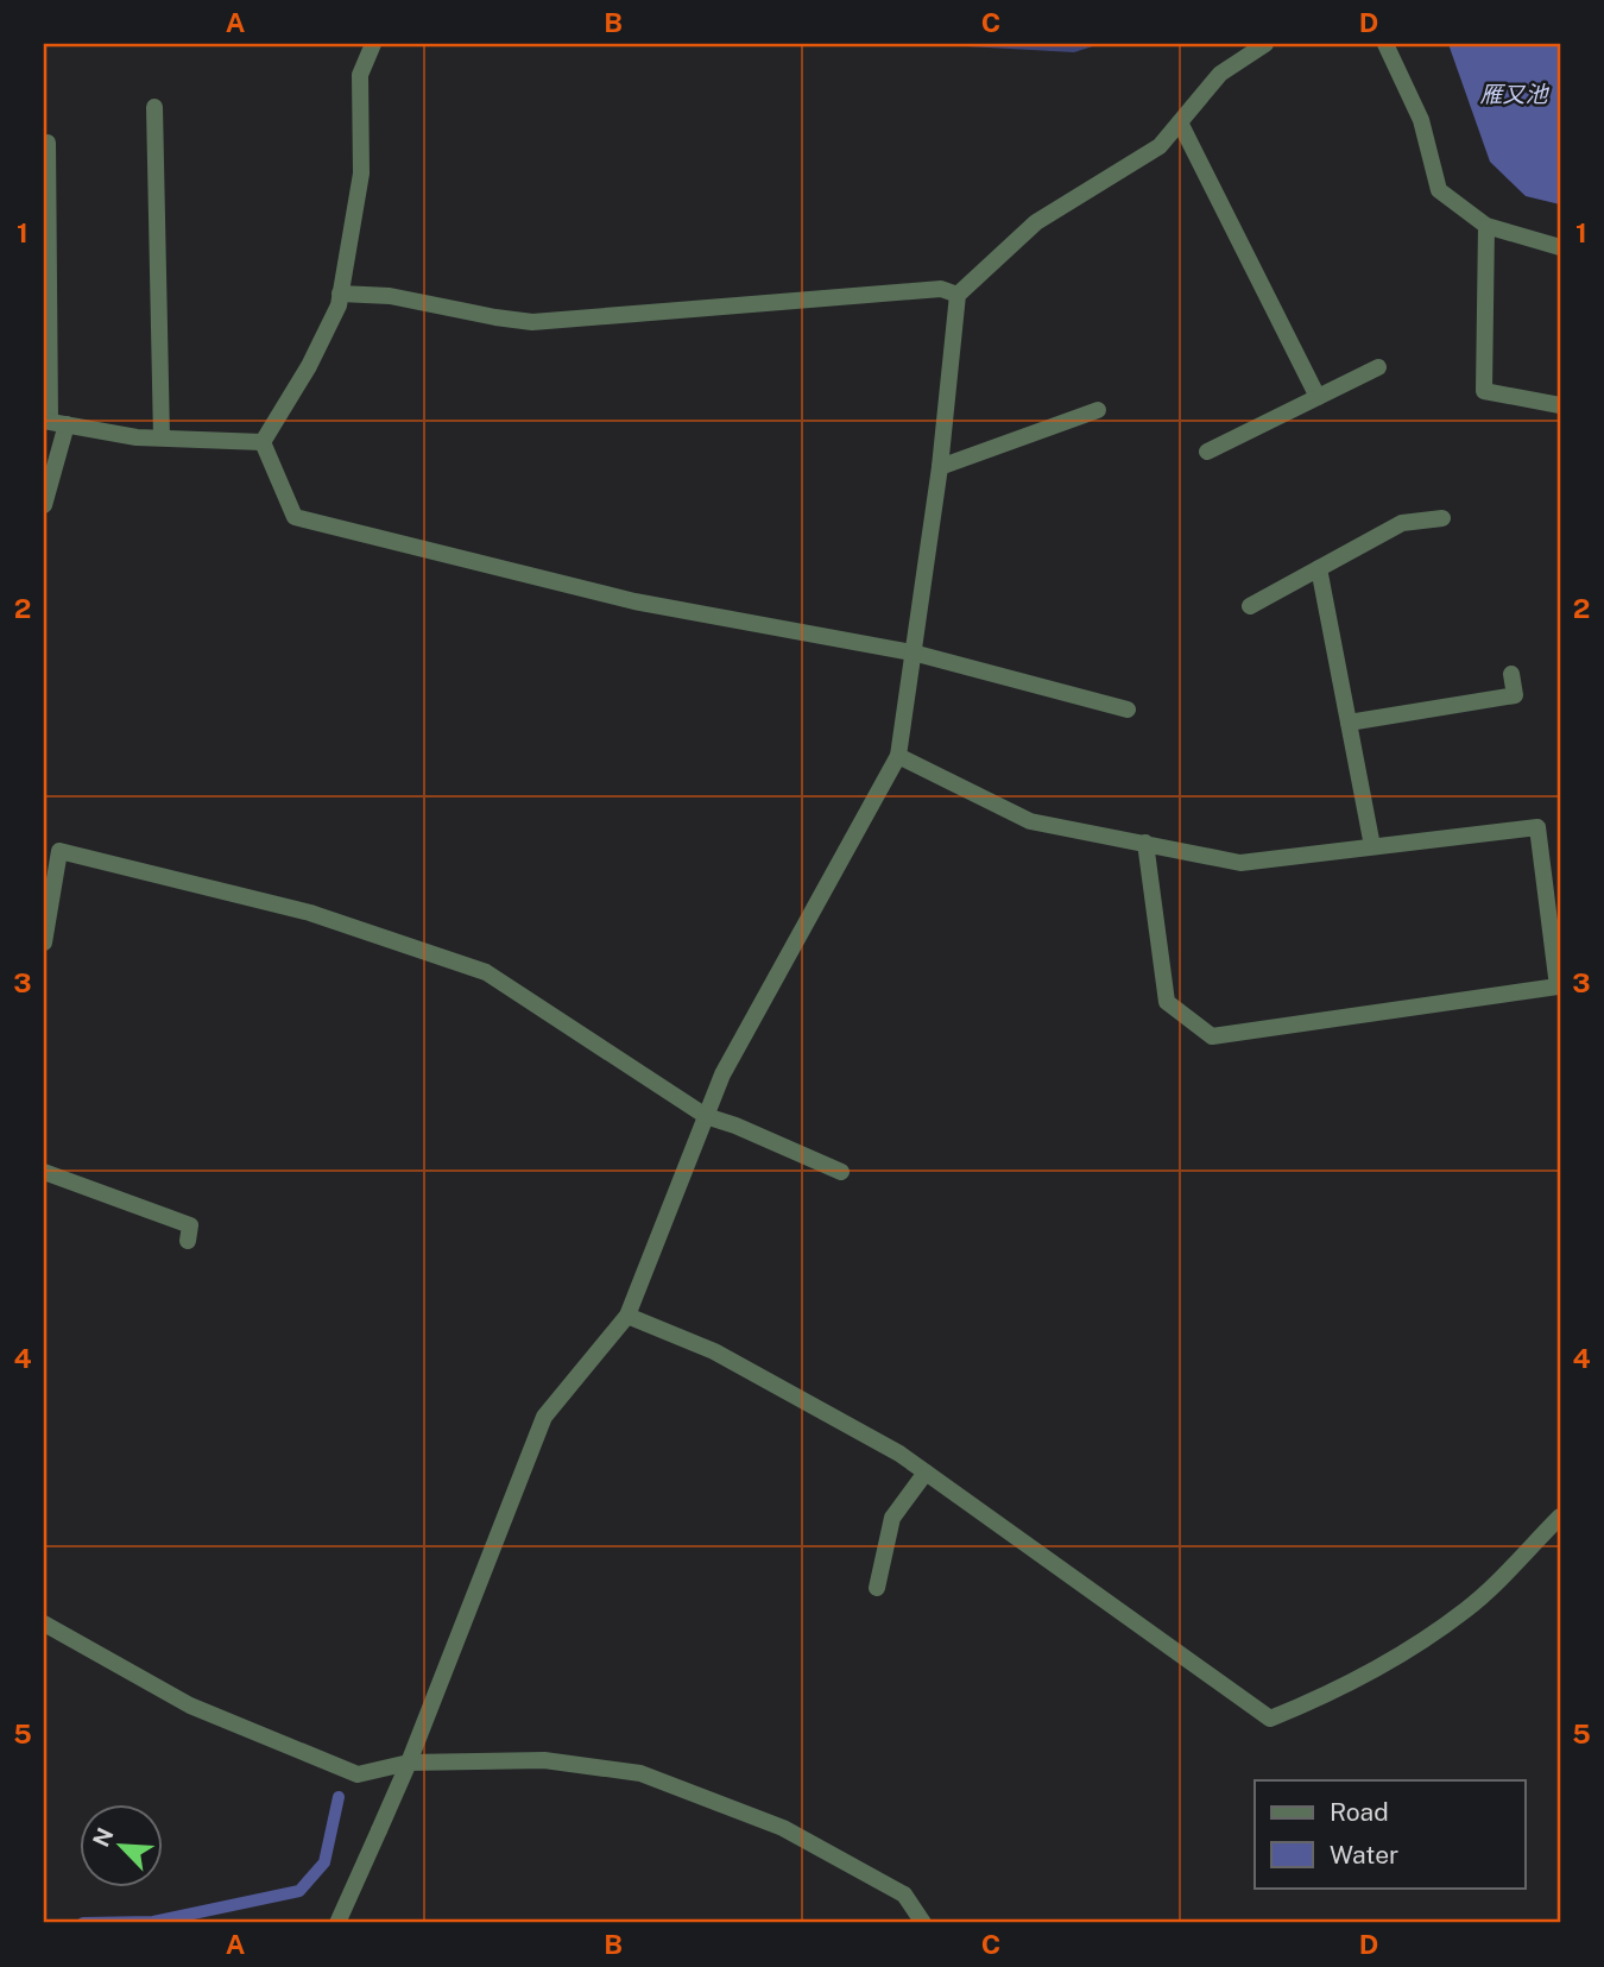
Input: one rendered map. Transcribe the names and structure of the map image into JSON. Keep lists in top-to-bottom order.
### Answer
{
  "water": ["雁又池"],
  "legend": ["Road", "Water"],
  "north": "top left",
  "grid": {
    "columns": [
      "A",
      "B",
      "C",
      "D"
    ],
    "rows": [
      "1",
      "2",
      "3",
      "4",
      "5"
    ]
  }
}
